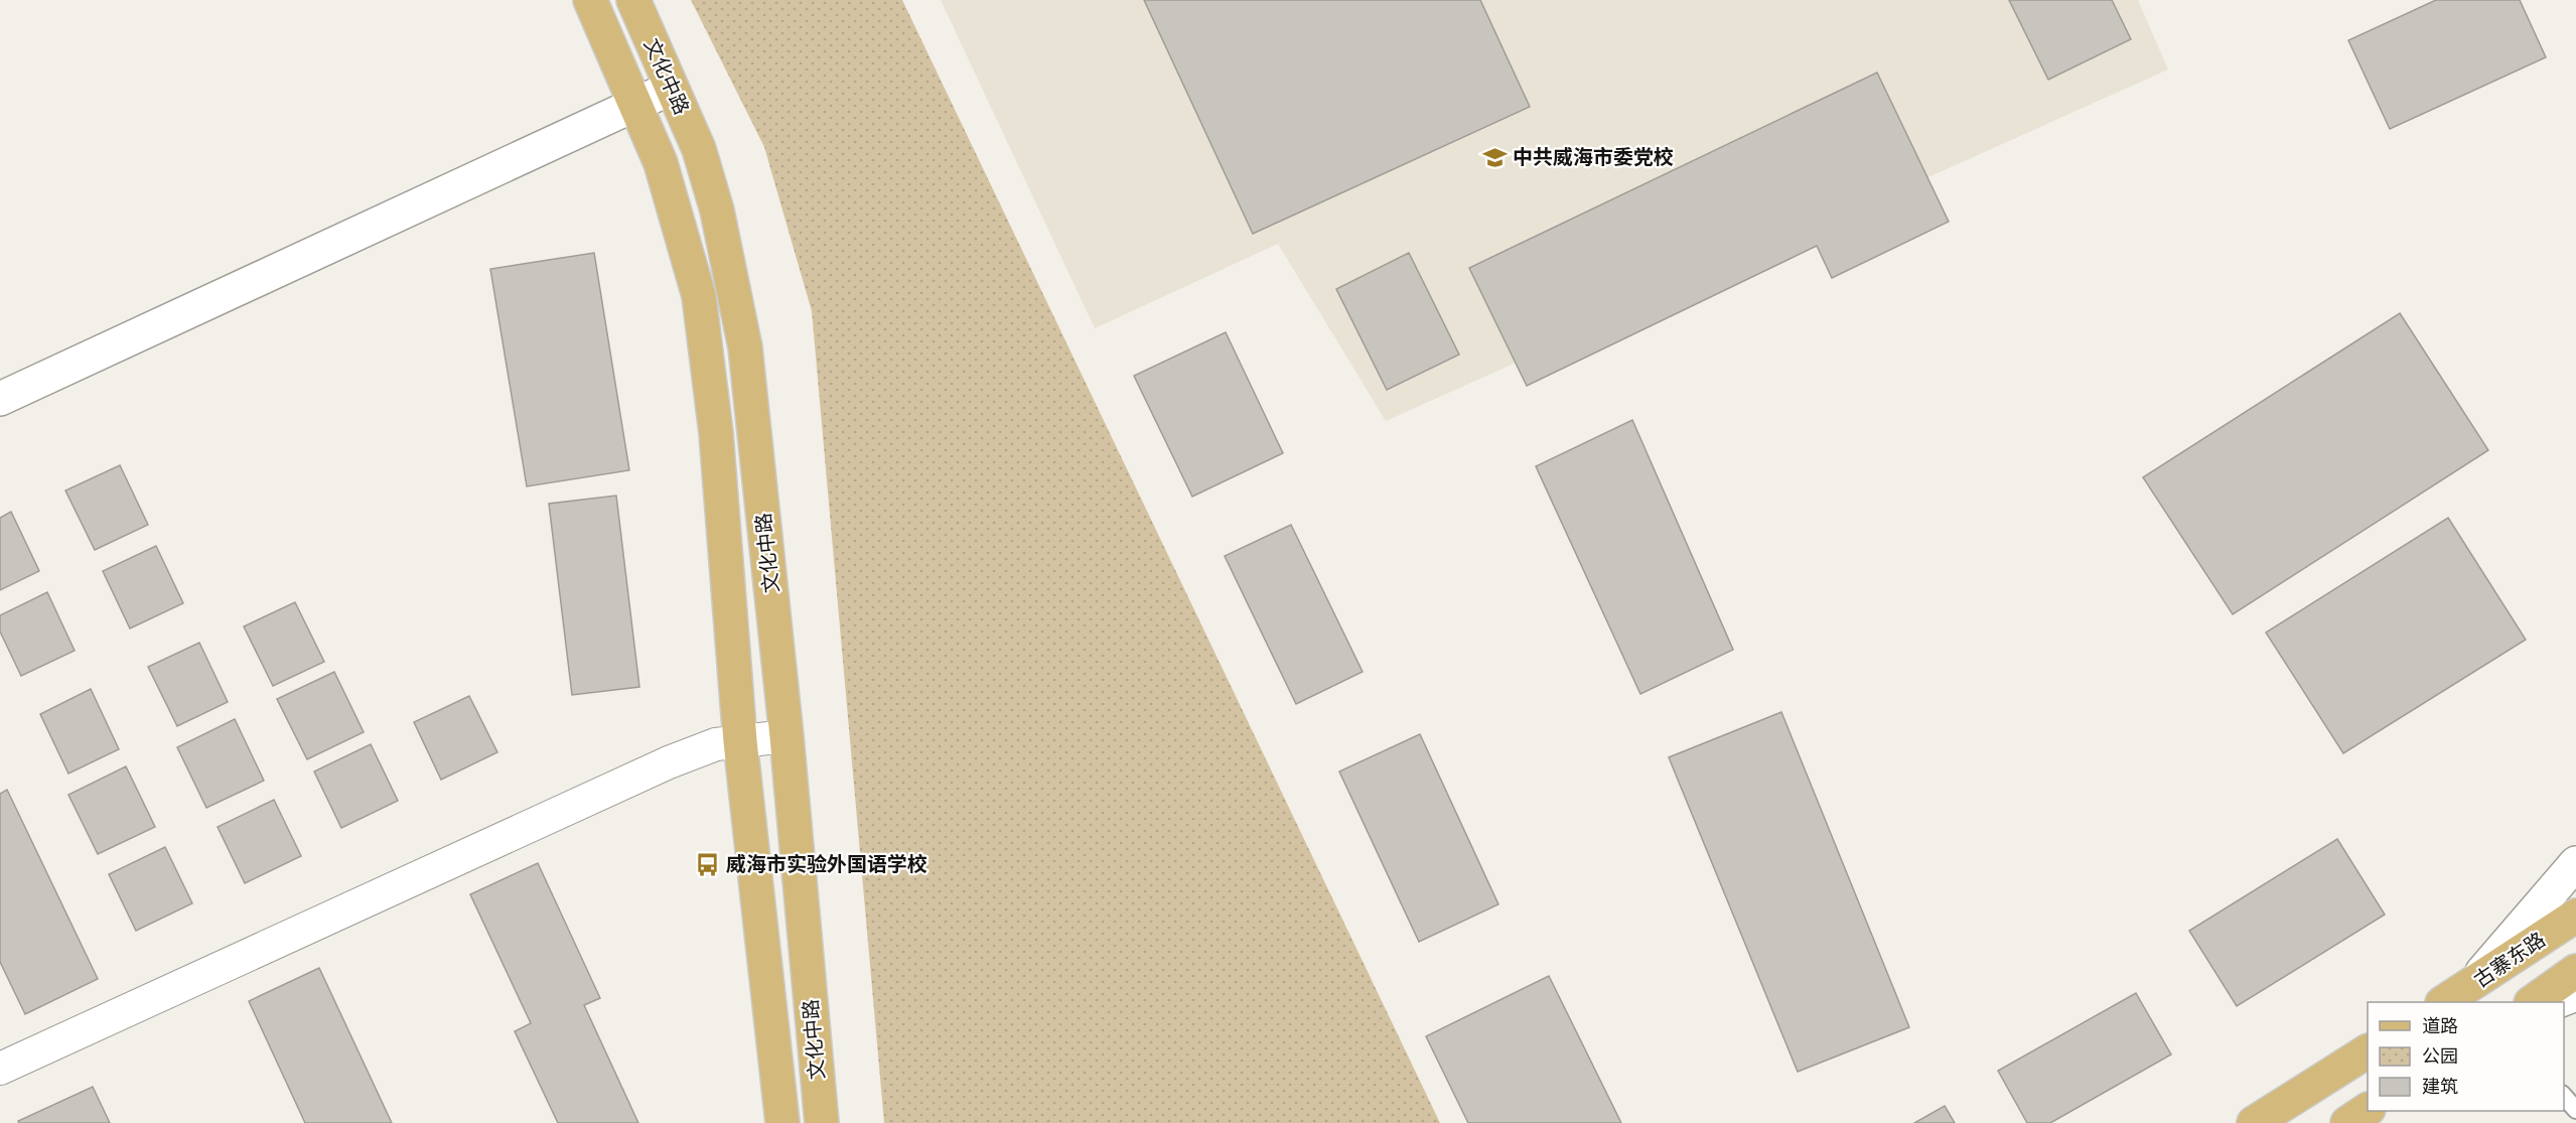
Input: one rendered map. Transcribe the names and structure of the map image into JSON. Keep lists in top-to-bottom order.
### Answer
{
  "streets": {
    "main road": ["文化中路", "古寨东路"]
  },
  "places": {
    "school or university": ["中共威海市委党校"],
    "bus stop": ["威海市实验外国语学校"]
  },
  "legend": ["道路", "公园", "建筑"]
}
